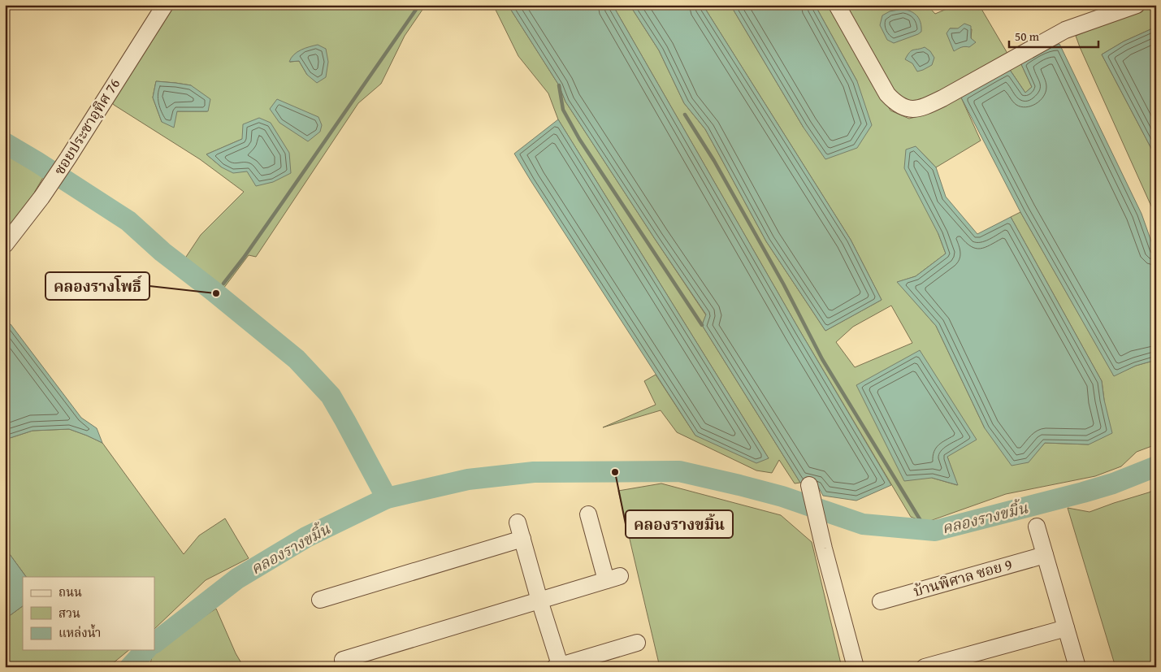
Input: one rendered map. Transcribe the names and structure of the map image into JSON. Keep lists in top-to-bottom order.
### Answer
{
  "streets": {
    "street": ["ซอยประชาอุทิศ 76", "บ้านพิศาล ซอย 9"]
  },
  "water": ["คลองรางขมิ้น"],
  "places": ["คลองรางโพธิ์", "คลองรางขมิ้น"],
  "legend": ["ถนน", "สวน", "แหล่งน้ำ"],
  "scale_bar": "50 m"
}
